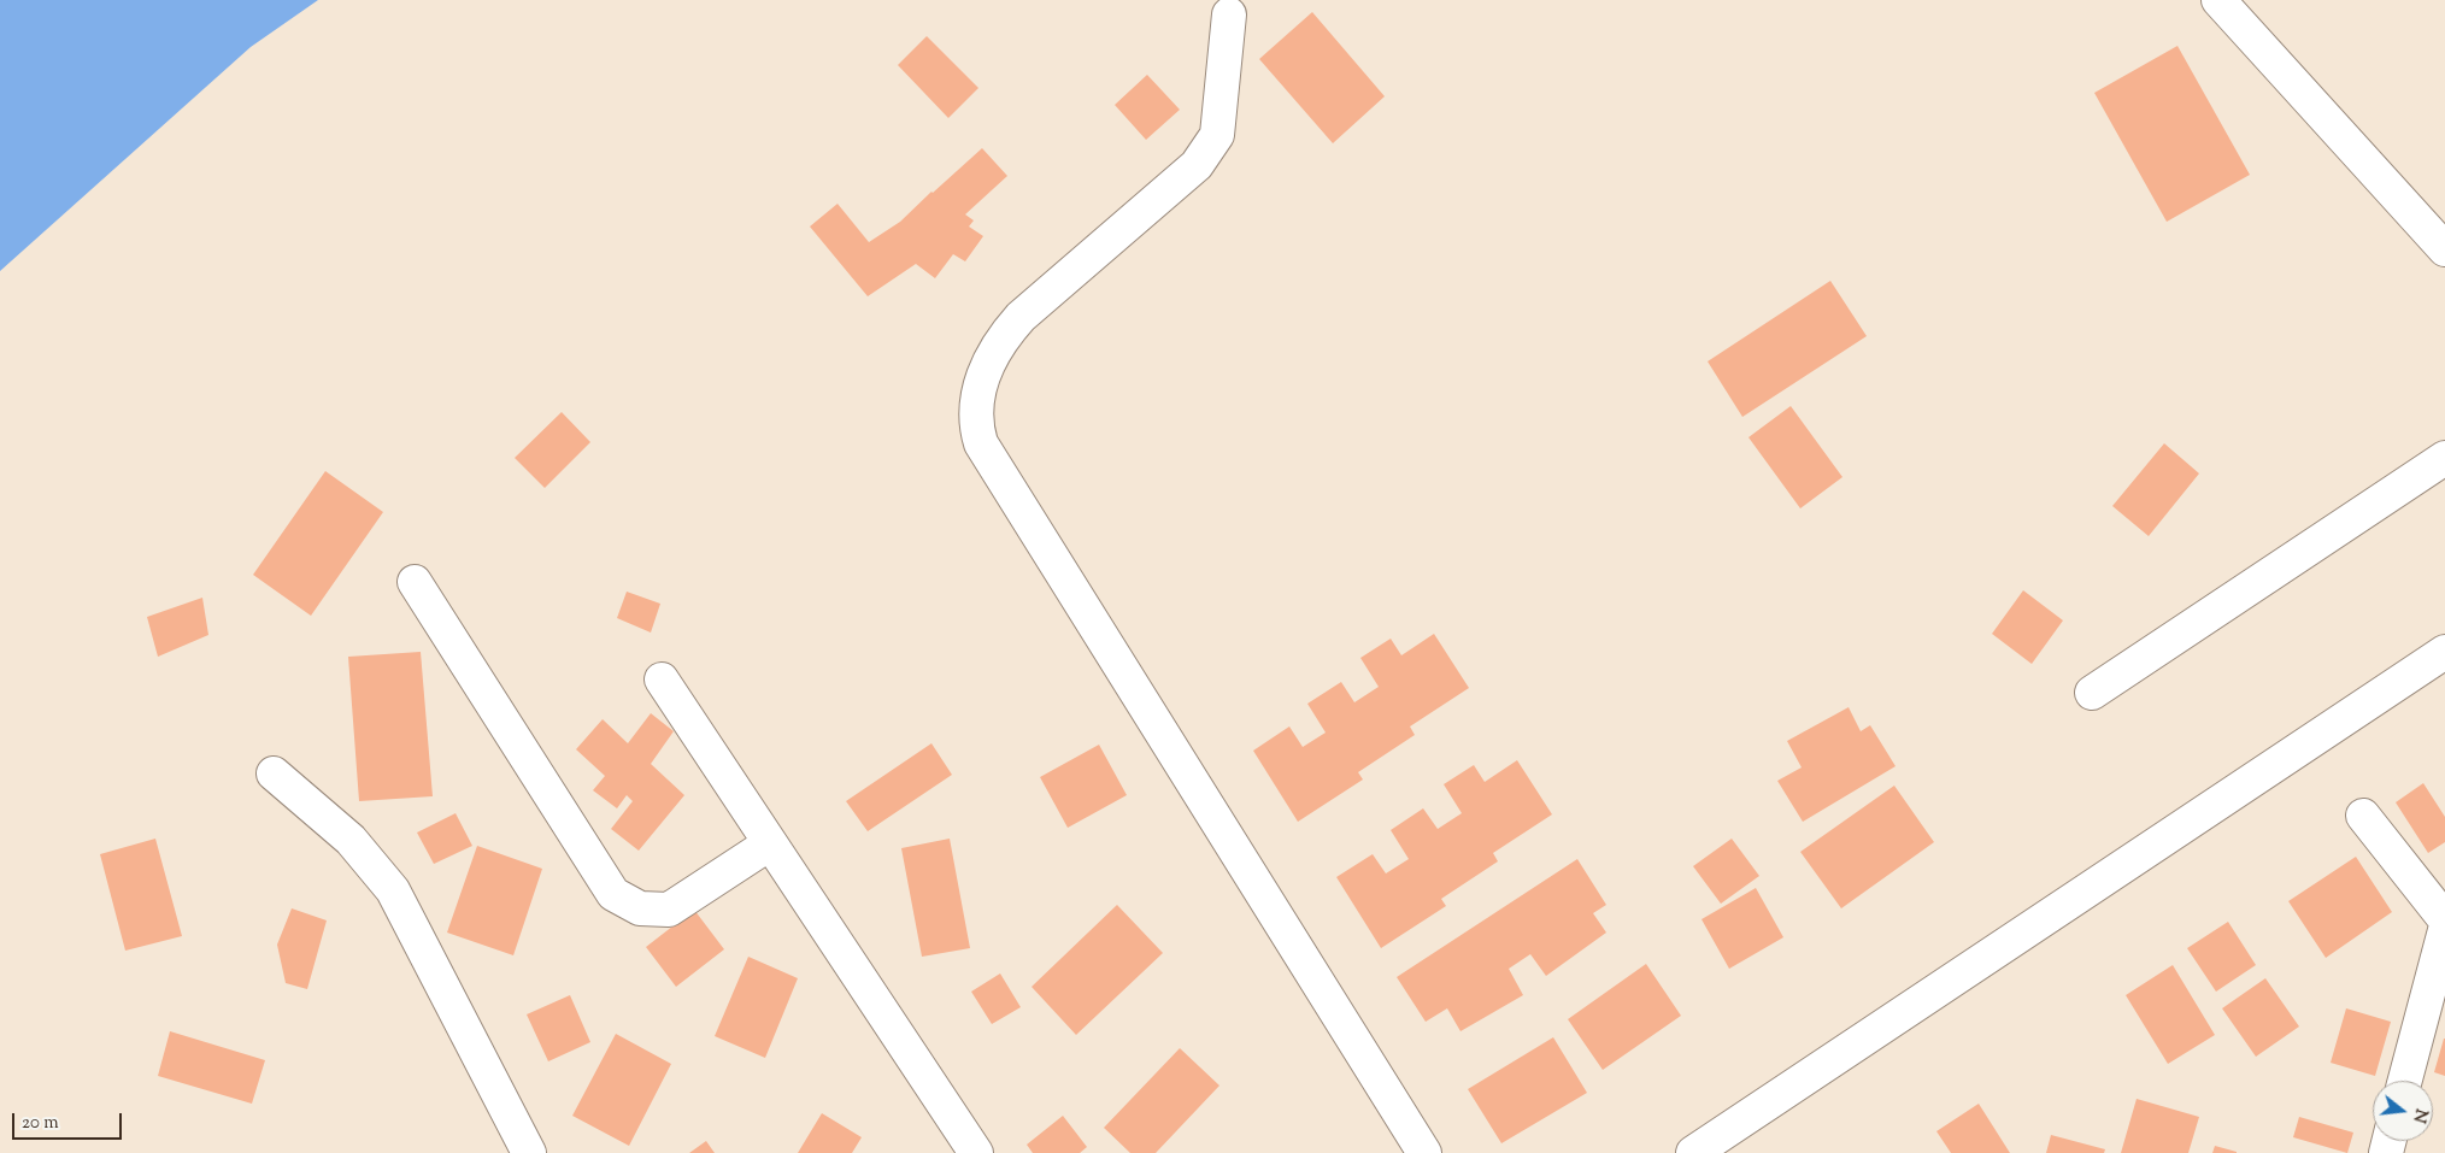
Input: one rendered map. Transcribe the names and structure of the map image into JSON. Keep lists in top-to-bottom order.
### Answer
{
  "scale_bar": "20 m",
  "north": "right"
}
